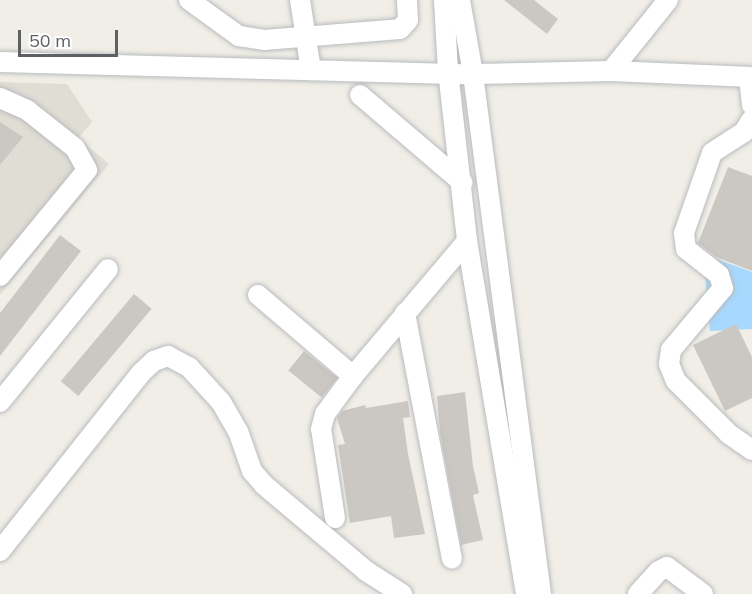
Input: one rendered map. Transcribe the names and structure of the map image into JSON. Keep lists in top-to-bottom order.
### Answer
{
  "scale_bar": "50 m"
}
